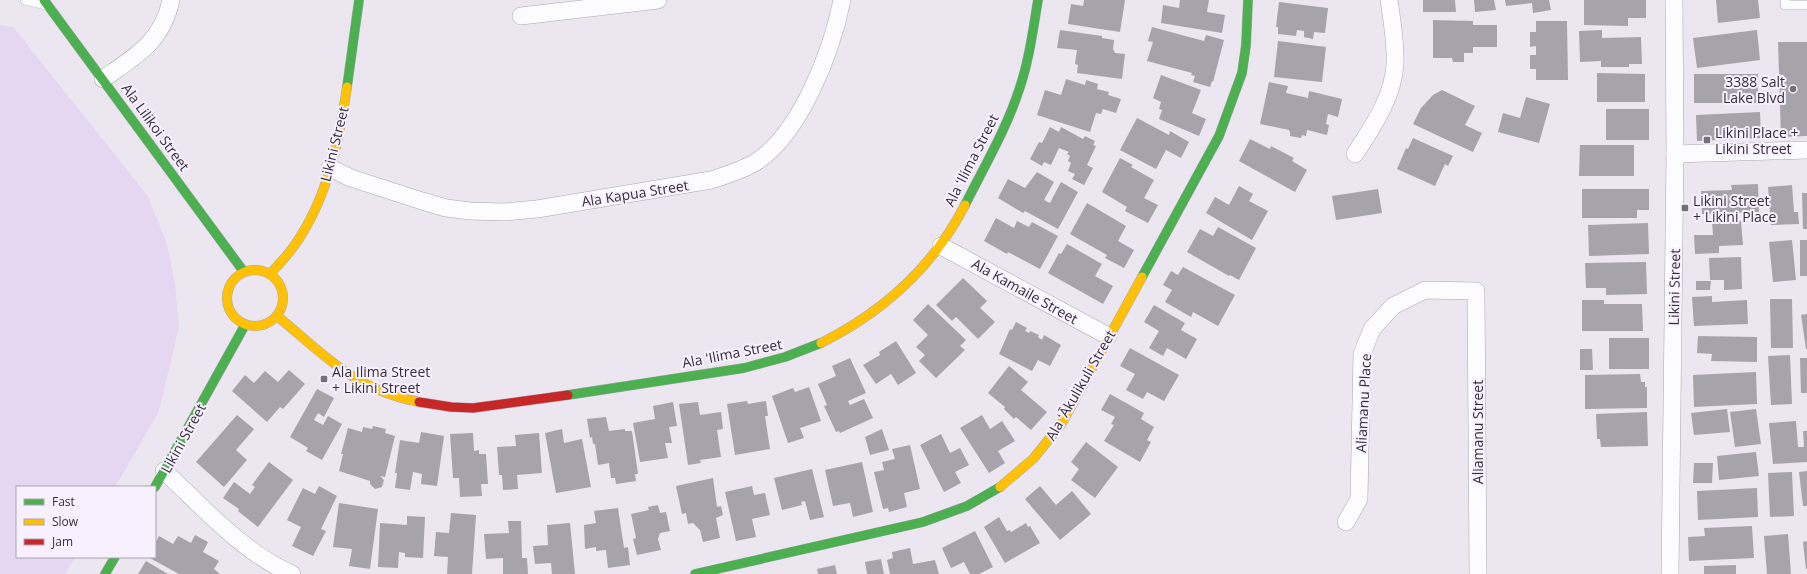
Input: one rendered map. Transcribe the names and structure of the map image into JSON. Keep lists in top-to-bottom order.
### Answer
{
  "streets": {
    "street": [
      "Ala Lilikoi Street",
      "Likini Street",
      "Ala ʻIlima Street",
      "Ala Kapua Street",
      "Ala Kamaile Street",
      "Ala ʻĀkulikuli Street",
      "Aliamanu Place",
      "Aliamanu Street"
    ]
  },
  "crossings": [
    ["Ala Lilikoi Street", "Likini Street"],
    ["Ala Lilikoi Street", "Ala ʻIlima Street"],
    ["Likini Street", "Ala ʻIlima Street"],
    ["Likini Street", "Ala Kapua Street"],
    ["Ala ʻIlima Street", "Ala Kamaile Street"],
    ["Ala Kamaile Street", "Ala ʻĀkulikuli Street"],
    ["Aliamanu Place", "Aliamanu Street"]
  ],
  "places": {
    "other": ["3388 Salt Lake Blvd"],
    "transit": ["Likini Place + Likini Street", "Likini Street + Likini Place", "Ala Ilima Street + Likini Street"]
  },
  "legend": ["Fast", "Slow", "Jam"]
}
